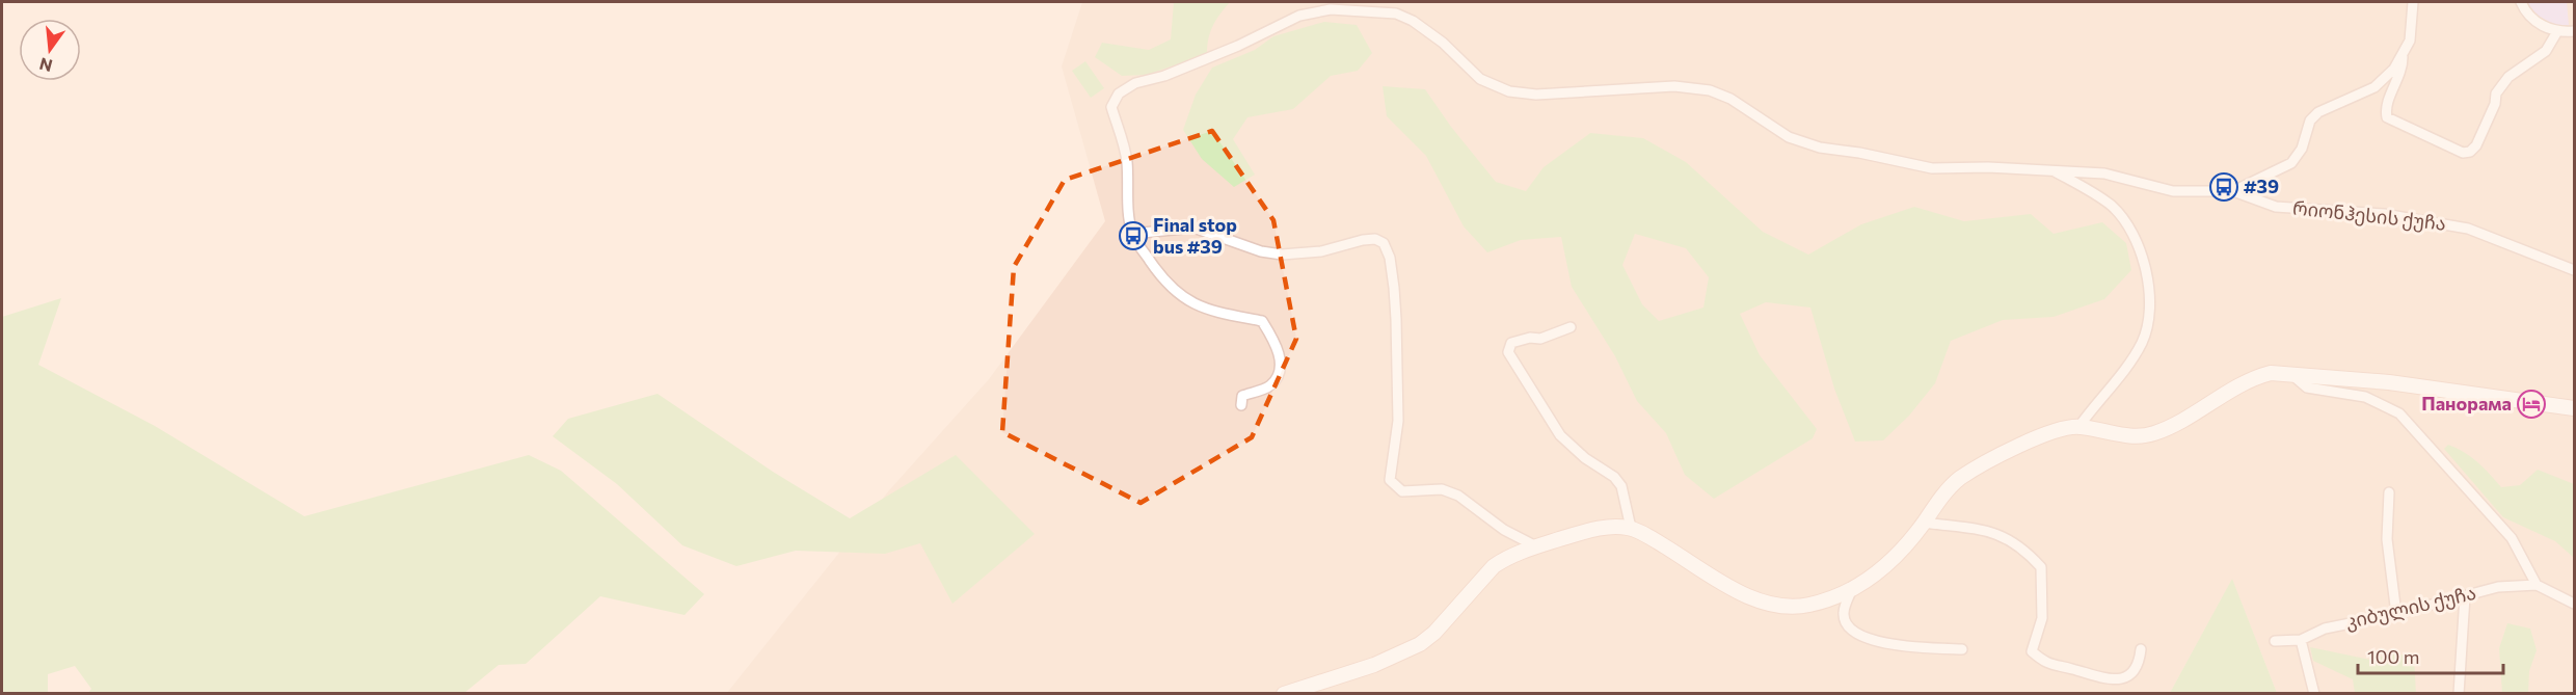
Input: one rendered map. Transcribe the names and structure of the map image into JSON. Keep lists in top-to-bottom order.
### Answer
{
  "streets": {
    "street": ["რიონჰესის ქუჩა", "კიბულის ქუჩა"]
  },
  "places": {
    "bus stop": ["#39", "Final stop bus #39"],
    "hotel": ["Панорама"]
  },
  "scale_bar": "100 m",
  "north": "bottom"
}
